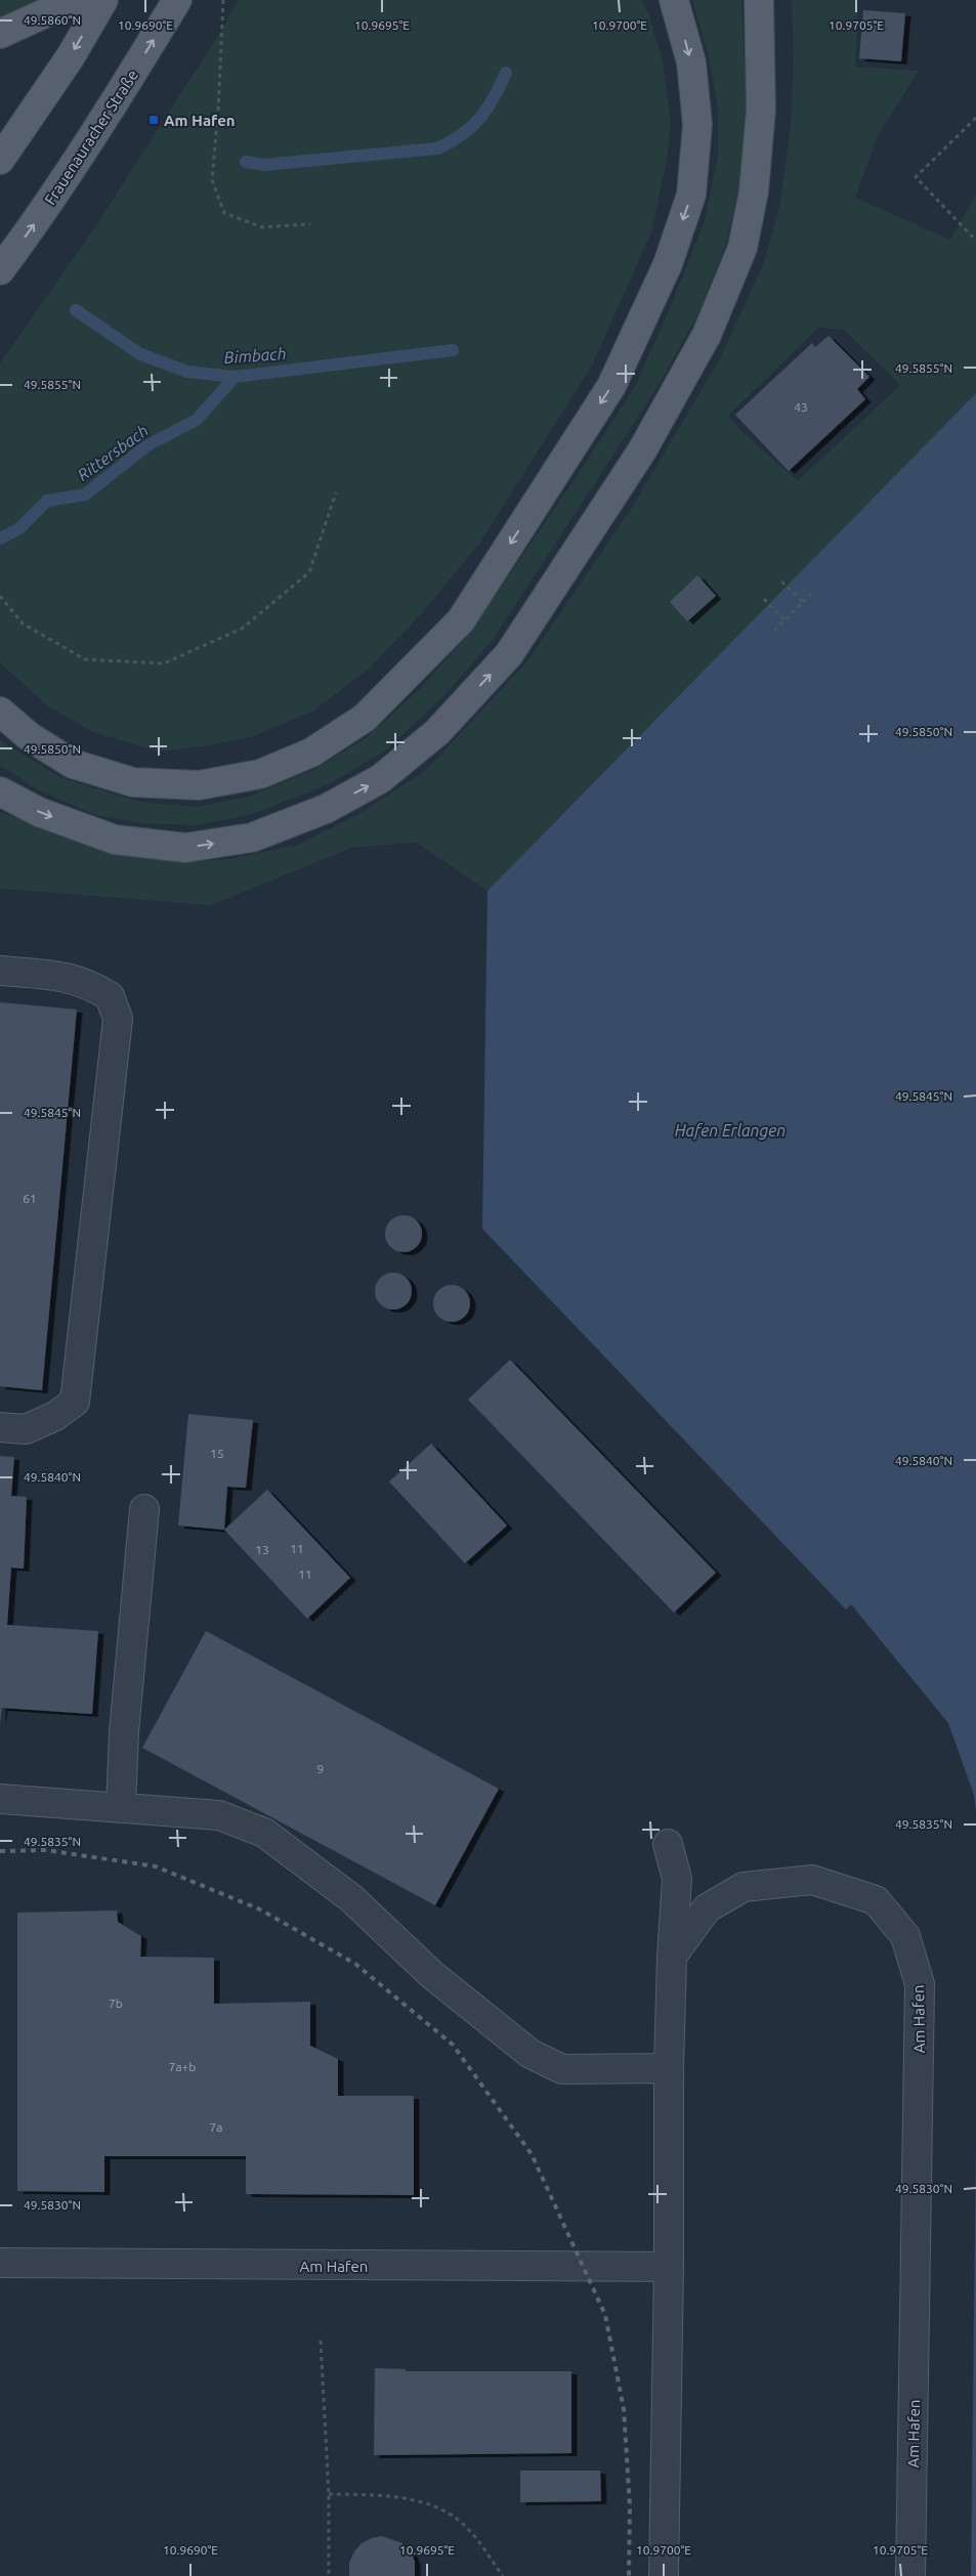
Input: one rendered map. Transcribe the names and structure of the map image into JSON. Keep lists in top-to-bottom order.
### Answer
{
  "streets": {
    "main road": ["Frauenauracher Straße"],
    "street": ["Am Hafen"]
  },
  "water": ["Bimbach", "Rittersbach", "Hafen Erlangen"],
  "places": {
    "transit": ["Am Hafen"]
  },
  "house_numbers": [
    "43",
    "61",
    "15",
    "11",
    "13",
    "11",
    "9",
    "7b",
    "7a+b",
    "7a"
  ],
  "coordinates": [
    "49.5860°N",
    "10.9690°E",
    "10.9695°E",
    "10.9700°E",
    "10.9705°E",
    "49.5855°N",
    "49.5850°N",
    "49.5845°N",
    "49.5840°N",
    "49.5835°N",
    "49.5830°N"
  ]
}
